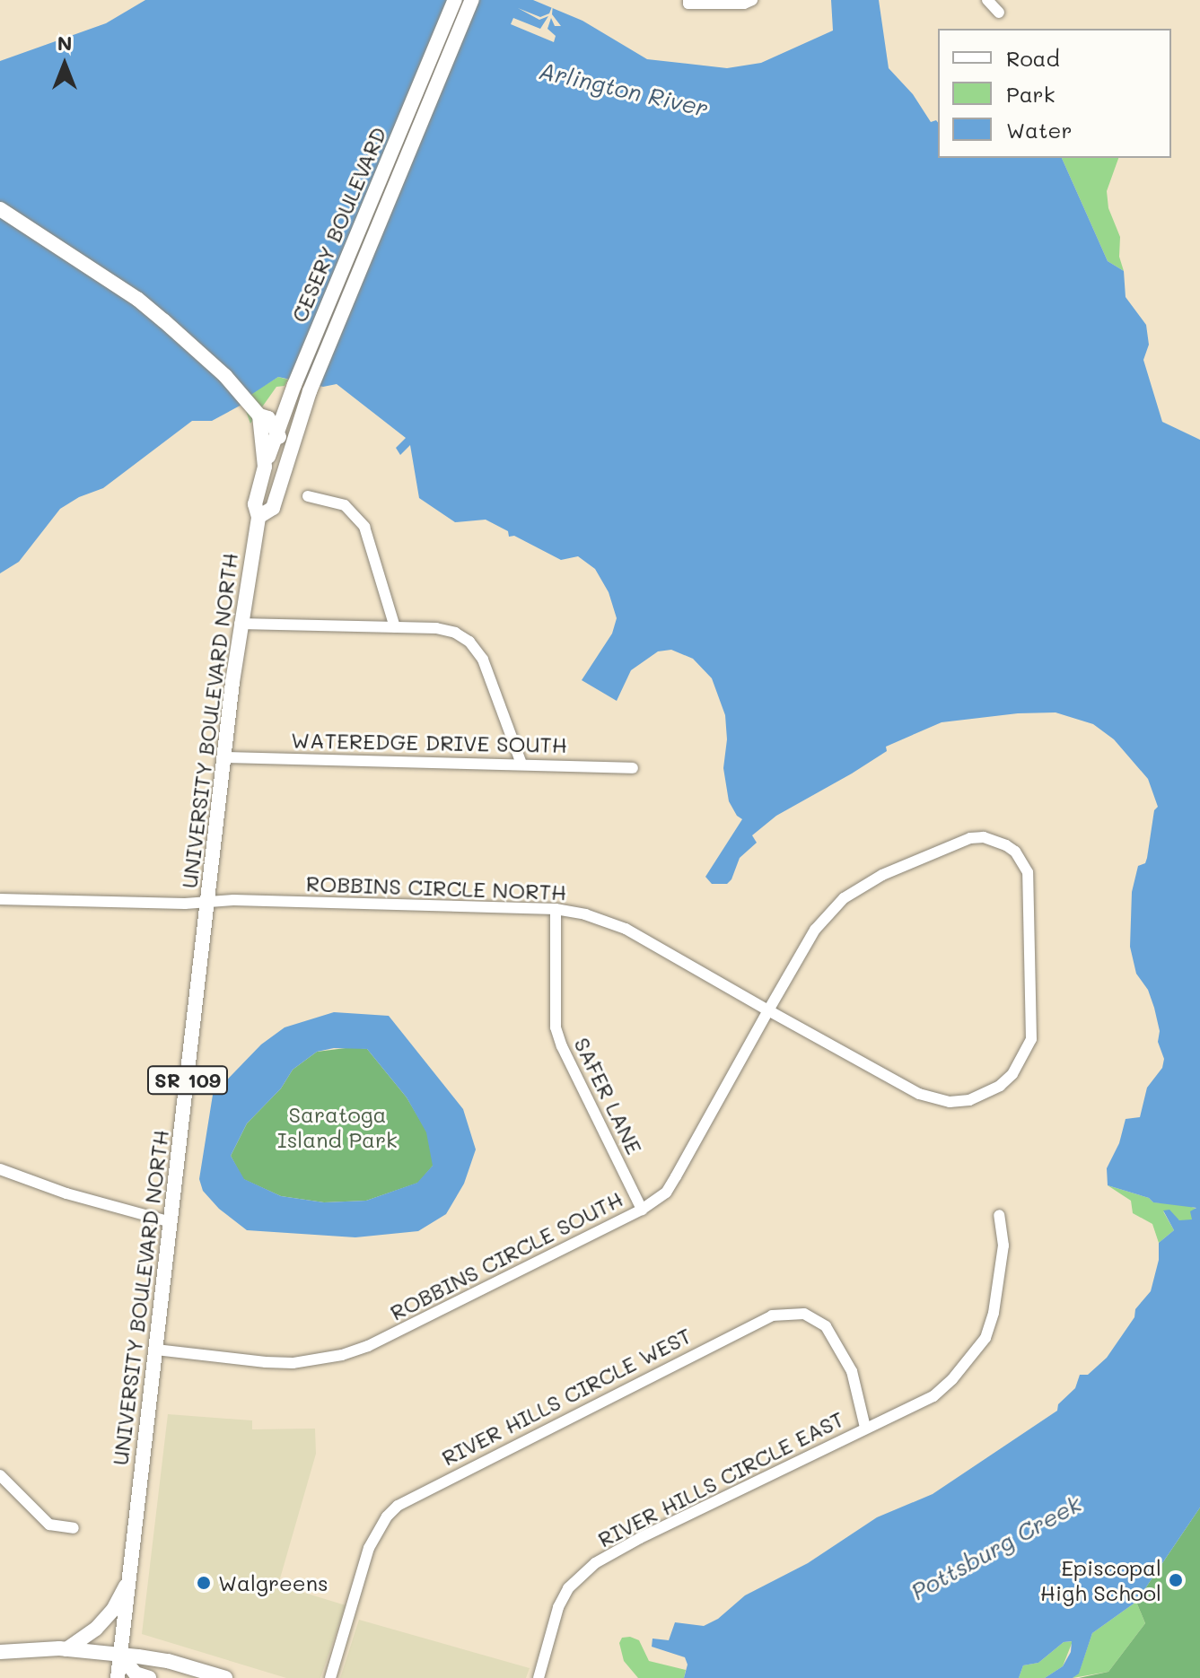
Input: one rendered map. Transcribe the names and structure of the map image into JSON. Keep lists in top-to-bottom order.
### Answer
{
  "streets": {
    "main road": ["CESERY BOULEVARD", "UNIVERSITY BOULEVARD NORTH", "SR 109"],
    "street": [
      "WATEREDGE DRIVE SOUTH",
      "ROBBINS CIRCLE NORTH",
      "SAFER LANE",
      "ROBBINS CIRCLE SOUTH",
      "RIVER HILLS CIRCLE WEST",
      "RIVER HILLS CIRCLE EAST"
    ]
  },
  "crossings": [
    ["CESERY BOULEVARD", "UNIVERSITY BOULEVARD NORTH"],
    ["UNIVERSITY BOULEVARD NORTH", "WATEREDGE DRIVE SOUTH"],
    ["UNIVERSITY BOULEVARD NORTH", "ROBBINS CIRCLE NORTH"],
    ["UNIVERSITY BOULEVARD NORTH", "SR 109"],
    ["UNIVERSITY BOULEVARD NORTH", "ROBBINS CIRCLE SOUTH"],
    ["ROBBINS CIRCLE NORTH", "SAFER LANE"],
    ["ROBBINS CIRCLE NORTH", "ROBBINS CIRCLE SOUTH"],
    ["SAFER LANE", "ROBBINS CIRCLE SOUTH"],
    ["RIVER HILLS CIRCLE WEST", "RIVER HILLS CIRCLE EAST"]
  ],
  "water": ["Arlington River", "Pottsburg Creek"],
  "parks": ["Saratoga Island Park"],
  "places": ["Episcopal High School", "Walgreens"],
  "legend": ["Road", "Park", "Water"],
  "north": "top"
}
